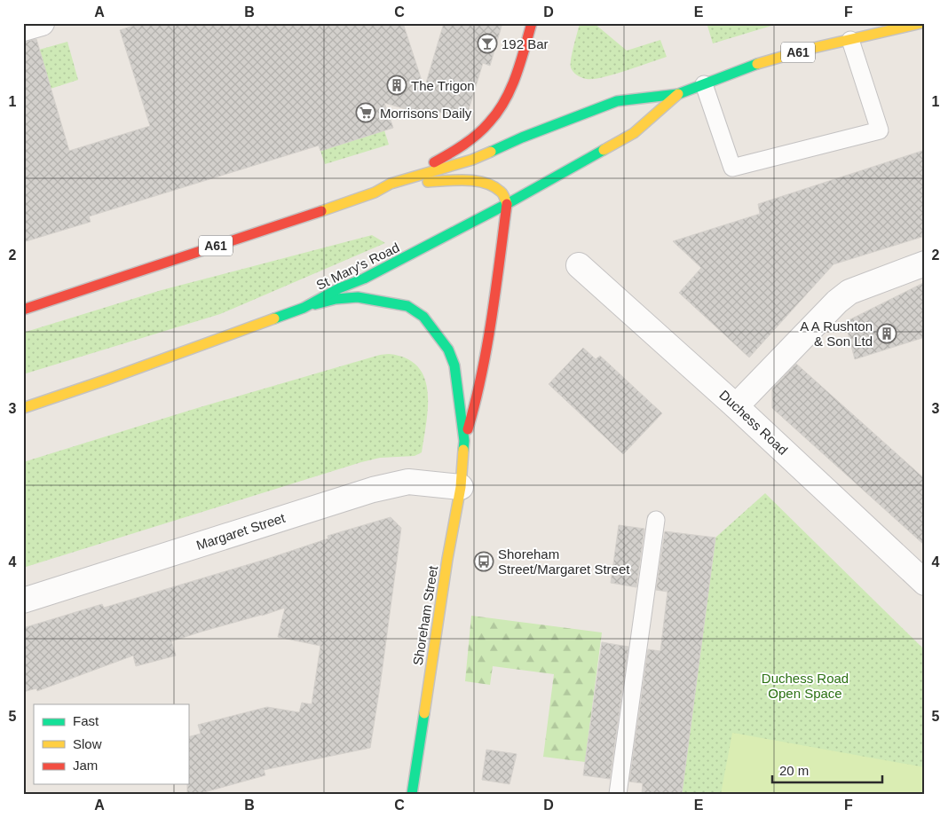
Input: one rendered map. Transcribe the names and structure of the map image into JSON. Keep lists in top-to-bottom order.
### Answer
{
  "streets": {
    "main road": ["A61", "St Mary's Road", "Shoreham Street"],
    "street": ["Duchess Road", "Margaret Street"]
  },
  "crossings": [
    ["A61", "St Mary's Road"],
    ["A61", "Shoreham Street"],
    ["St Mary's Road", "Shoreham Street"],
    ["Margaret Street", "Shoreham Street"]
  ],
  "parks": ["Duchess Road Open Space"],
  "places": {
    "bar": ["192 Bar"],
    "building": ["The Trigon", "A A Rushton & Son Ltd"],
    "supermarket": ["Morrisons Daily"],
    "bus stop": ["Shoreham Street/Margaret Street"]
  },
  "legend": ["Fast", "Slow", "Jam"],
  "scale_bar": "20 m",
  "grid": {
    "columns": [
      "A",
      "B",
      "C",
      "D",
      "E",
      "F"
    ],
    "rows": [
      "1",
      "2",
      "3",
      "4",
      "5"
    ]
  }
}
